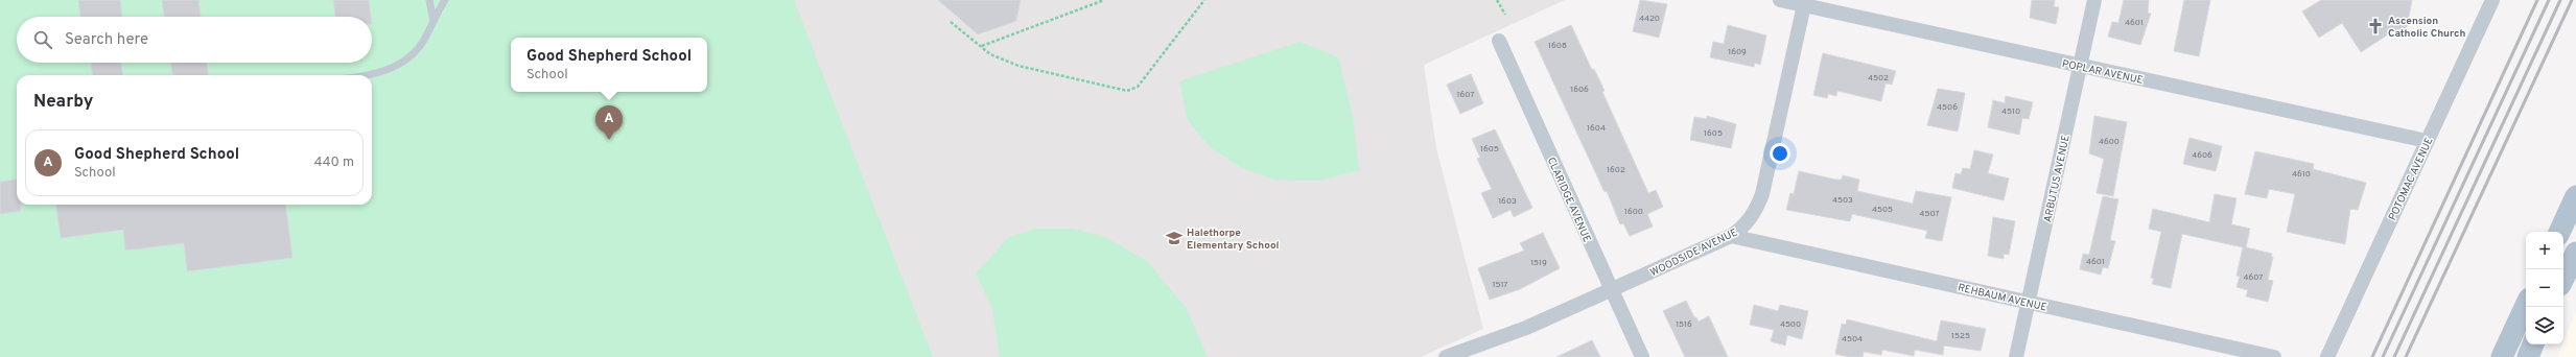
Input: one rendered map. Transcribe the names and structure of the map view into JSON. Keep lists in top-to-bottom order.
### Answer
{
  "streets": {
    "street": [
      "POPLAR AVENUE",
      "ARBUTUS AVENUE",
      "POTOMAC AVENUE",
      "CLARIDGE AVENUE",
      "WOODSIDE AVENUE",
      "REHBAUM AVENUE"
    ]
  },
  "crossings": [
    ["POPLAR AVENUE", "ARBUTUS AVENUE"],
    ["POPLAR AVENUE", "POTOMAC AVENUE"],
    ["POPLAR AVENUE", "WOODSIDE AVENUE"],
    ["ARBUTUS AVENUE", "REHBAUM AVENUE"],
    ["CLARIDGE AVENUE", "WOODSIDE AVENUE"],
    ["WOODSIDE AVENUE", "REHBAUM AVENUE"]
  ],
  "places": {
    "church": ["Ascension Catholic Church"],
    "school or university": ["Halethorpe Elementary School"]
  },
  "house_numbers": [
    "4420",
    "4601",
    "1608",
    "1609",
    "4502",
    "1606",
    "1607",
    "4506",
    "4510",
    "1604",
    "1605",
    "4600",
    "1605",
    "4606",
    "1602",
    "4610",
    "4503",
    "1603",
    "4505",
    "1600",
    "4507",
    "4601",
    "1519",
    "4607",
    "1517",
    "1516",
    "4500",
    "1525",
    "4504"
  ],
  "page": {
    "search": "Search here",
    "popup": ["Good Shepherd School", "School"],
    "heading": "Nearby",
    "pins": "A",
    "list": [
      {
        "mark": "A",
        "name": "Good Shepherd School",
        "note": "School",
        "value": "440 m"
      }
    ],
    "map_buttons": ["+", "−"]
  }
}
